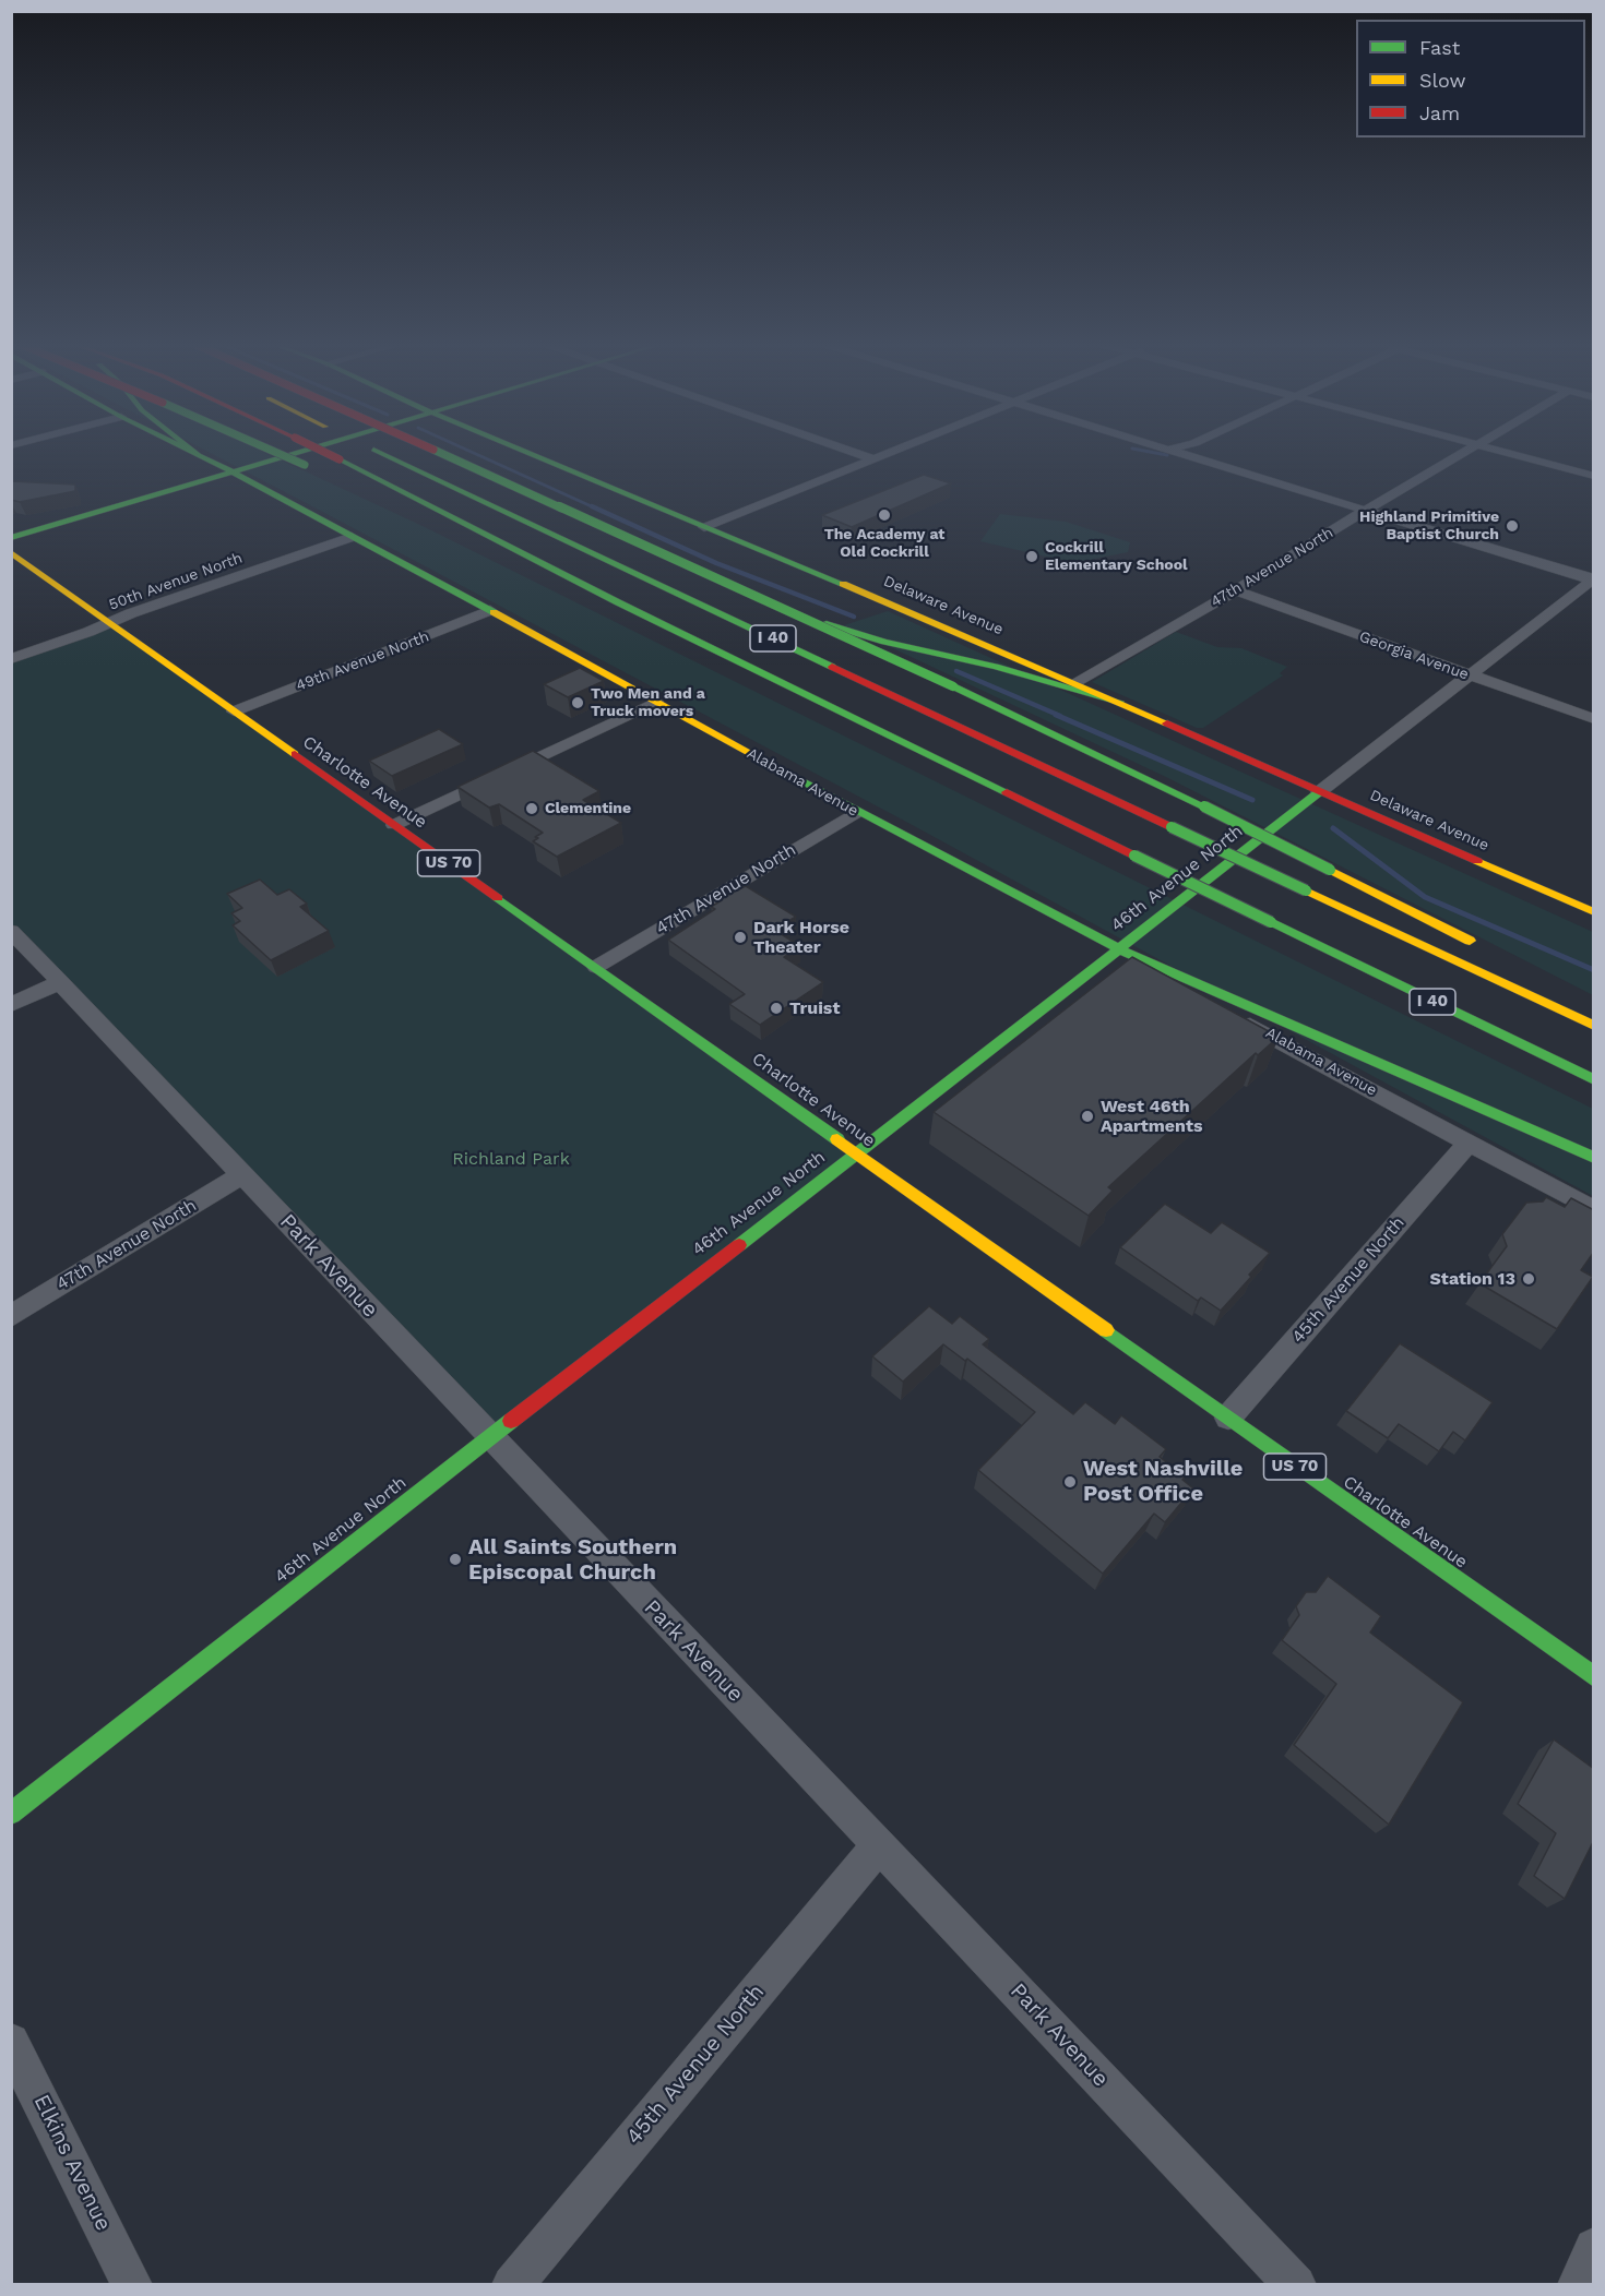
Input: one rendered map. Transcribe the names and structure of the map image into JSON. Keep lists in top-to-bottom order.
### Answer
{
  "streets": {
    "main road": [
      "Delaware Avenue",
      "I 40",
      "Charlotte Avenue",
      "Alabama Avenue",
      "US 70",
      "46th Avenue North"
    ],
    "street": [
      "47th Avenue North",
      "50th Avenue North",
      "Georgia Avenue",
      "49th Avenue North",
      "Park Avenue",
      "45th Avenue North",
      "Elkins Avenue"
    ]
  },
  "crossings": [
    ["47th Avenue North", "Delaware Avenue"],
    ["47th Avenue North", "Georgia Avenue"],
    ["47th Avenue North", "Charlotte Avenue"],
    ["47th Avenue North", "Alabama Avenue"],
    ["47th Avenue North", "Park Avenue"],
    ["50th Avenue North", "Charlotte Avenue"],
    ["50th Avenue North", "Alabama Avenue"],
    ["Delaware Avenue", "46th Avenue North"],
    ["Georgia Avenue", "46th Avenue North"],
    ["49th Avenue North", "Charlotte Avenue"],
    ["49th Avenue North", "Alabama Avenue"],
    ["Charlotte Avenue", "46th Avenue North"],
    ["Charlotte Avenue", "45th Avenue North"],
    ["Alabama Avenue", "46th Avenue North"],
    ["Alabama Avenue", "45th Avenue North"],
    ["46th Avenue North", "Park Avenue"],
    ["Park Avenue", "45th Avenue North"]
  ],
  "parks": ["Richland Park"],
  "places": [
    "The Academy at Old Cockrill",
    "Highland Primitive Baptist Church",
    "Cockrill Elementary School",
    "Two Men and a Truck movers",
    "Clementine",
    "Dark Horse Theater",
    "Truist",
    "West 46th Apartments",
    "Station 13",
    "West Nashville Post Office",
    "All Saints Southern Episcopal Church"
  ],
  "legend": ["Fast", "Slow", "Jam"]
}
